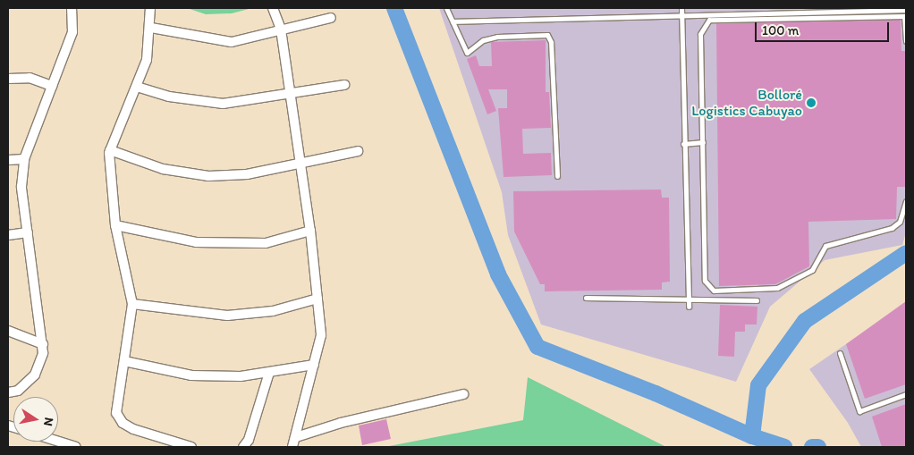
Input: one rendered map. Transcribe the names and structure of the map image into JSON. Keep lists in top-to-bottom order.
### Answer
{
  "places": ["Bolloré Logistics Cabuyao"],
  "scale_bar": "100 m",
  "north": "right"
}
